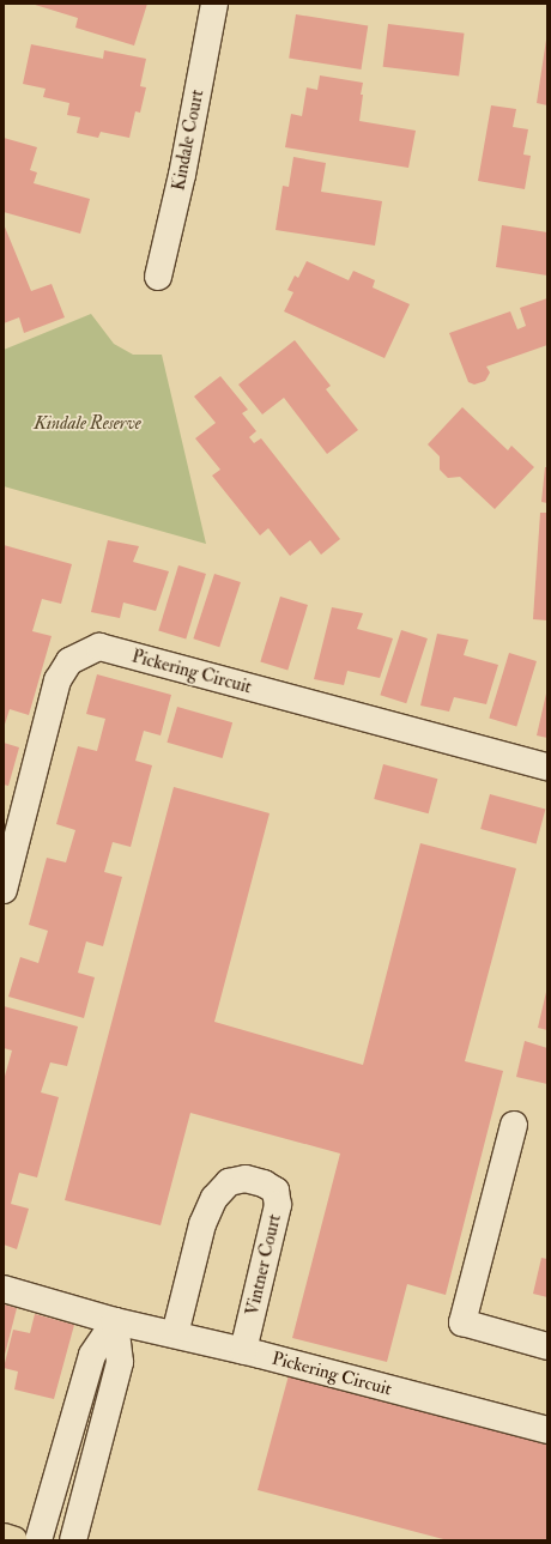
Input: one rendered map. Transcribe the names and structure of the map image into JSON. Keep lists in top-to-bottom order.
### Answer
{
  "streets": {
    "street": ["Kindale Court", "Pickering Circuit", "Vintner Court"]
  },
  "crossings": [
    ["Pickering Circuit", "Vintner Court"]
  ],
  "parks": ["Kindale Reserve"]
}
